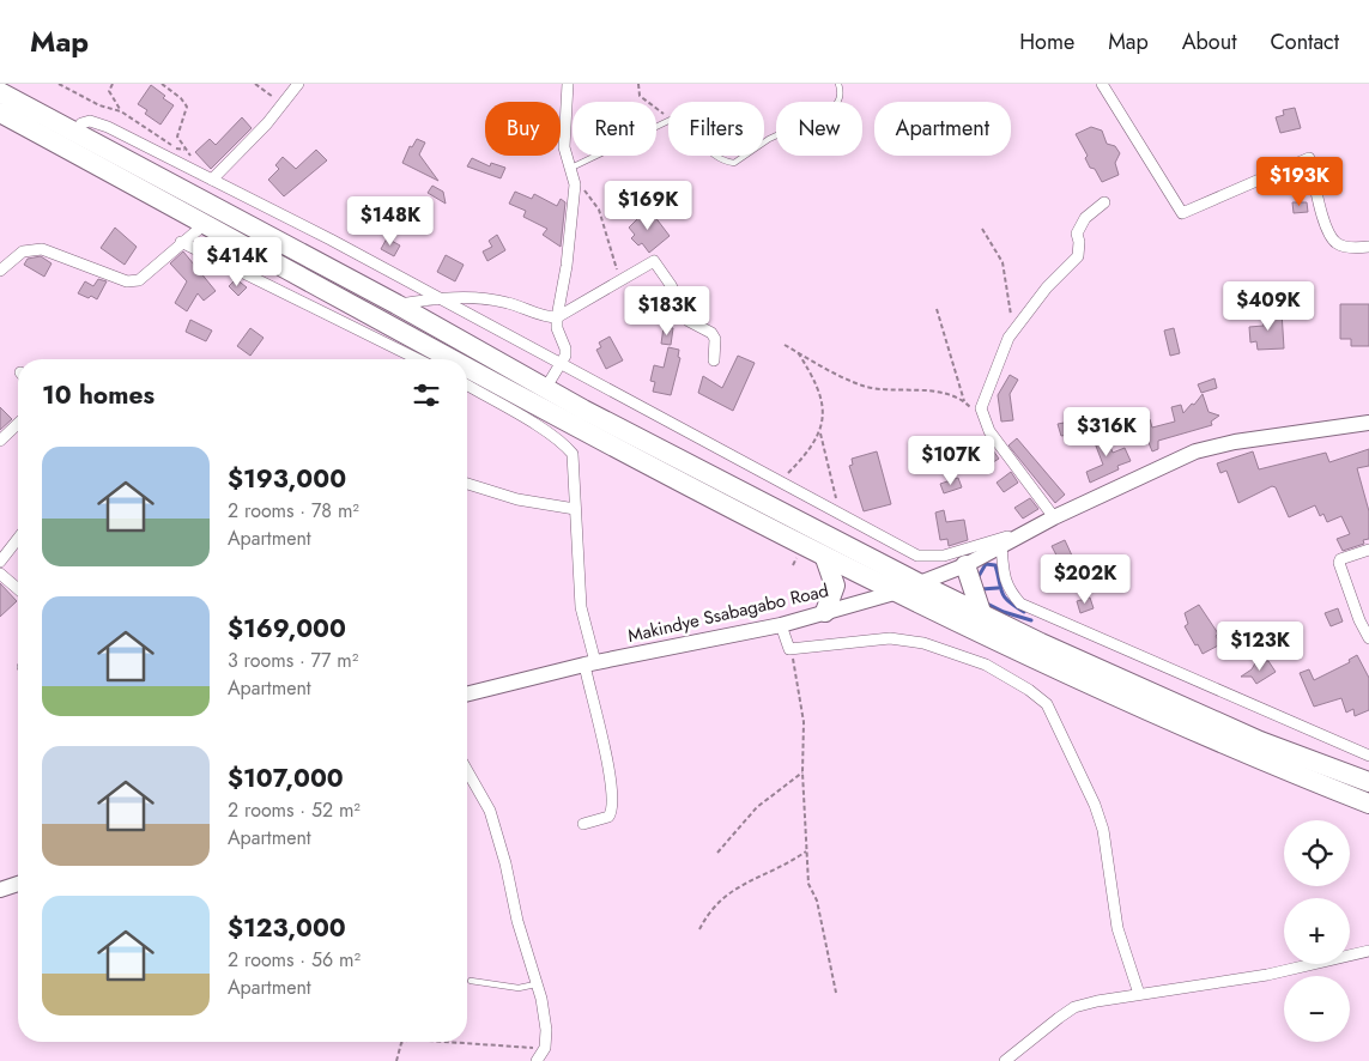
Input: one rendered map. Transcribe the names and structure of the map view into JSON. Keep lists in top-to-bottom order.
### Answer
{
  "streets": {
    "street": ["Makindye Ssabagabo Road"]
  },
  "page": {
    "header": "Map",
    "nav": [
      "Home",
      "Map",
      "About",
      "Contact"
    ],
    "chip": [
      "Buy",
      "Rent",
      "Filters",
      "New",
      "Apartment"
    ],
    "price": [
      "$193K",
      "$169K",
      "$148K",
      "$414K",
      "$409K",
      "$183K",
      "$316K",
      "$107K",
      "$202K",
      "$123K"
    ],
    "heading": "10 homes",
    "list": [
      {
        "name": "$193,000",
        "note": "2 rooms · 78 m² · Apartment"
      },
      {
        "name": "$169,000",
        "note": "3 rooms · 77 m² · Apartment"
      },
      {
        "name": "$107,000",
        "note": "2 rooms · 52 m² · Apartment"
      },
      {
        "name": "$123,000",
        "note": "2 rooms · 56 m² · Apartment"
      }
    ],
    "map_buttons": ["+", "−"]
  }
}
